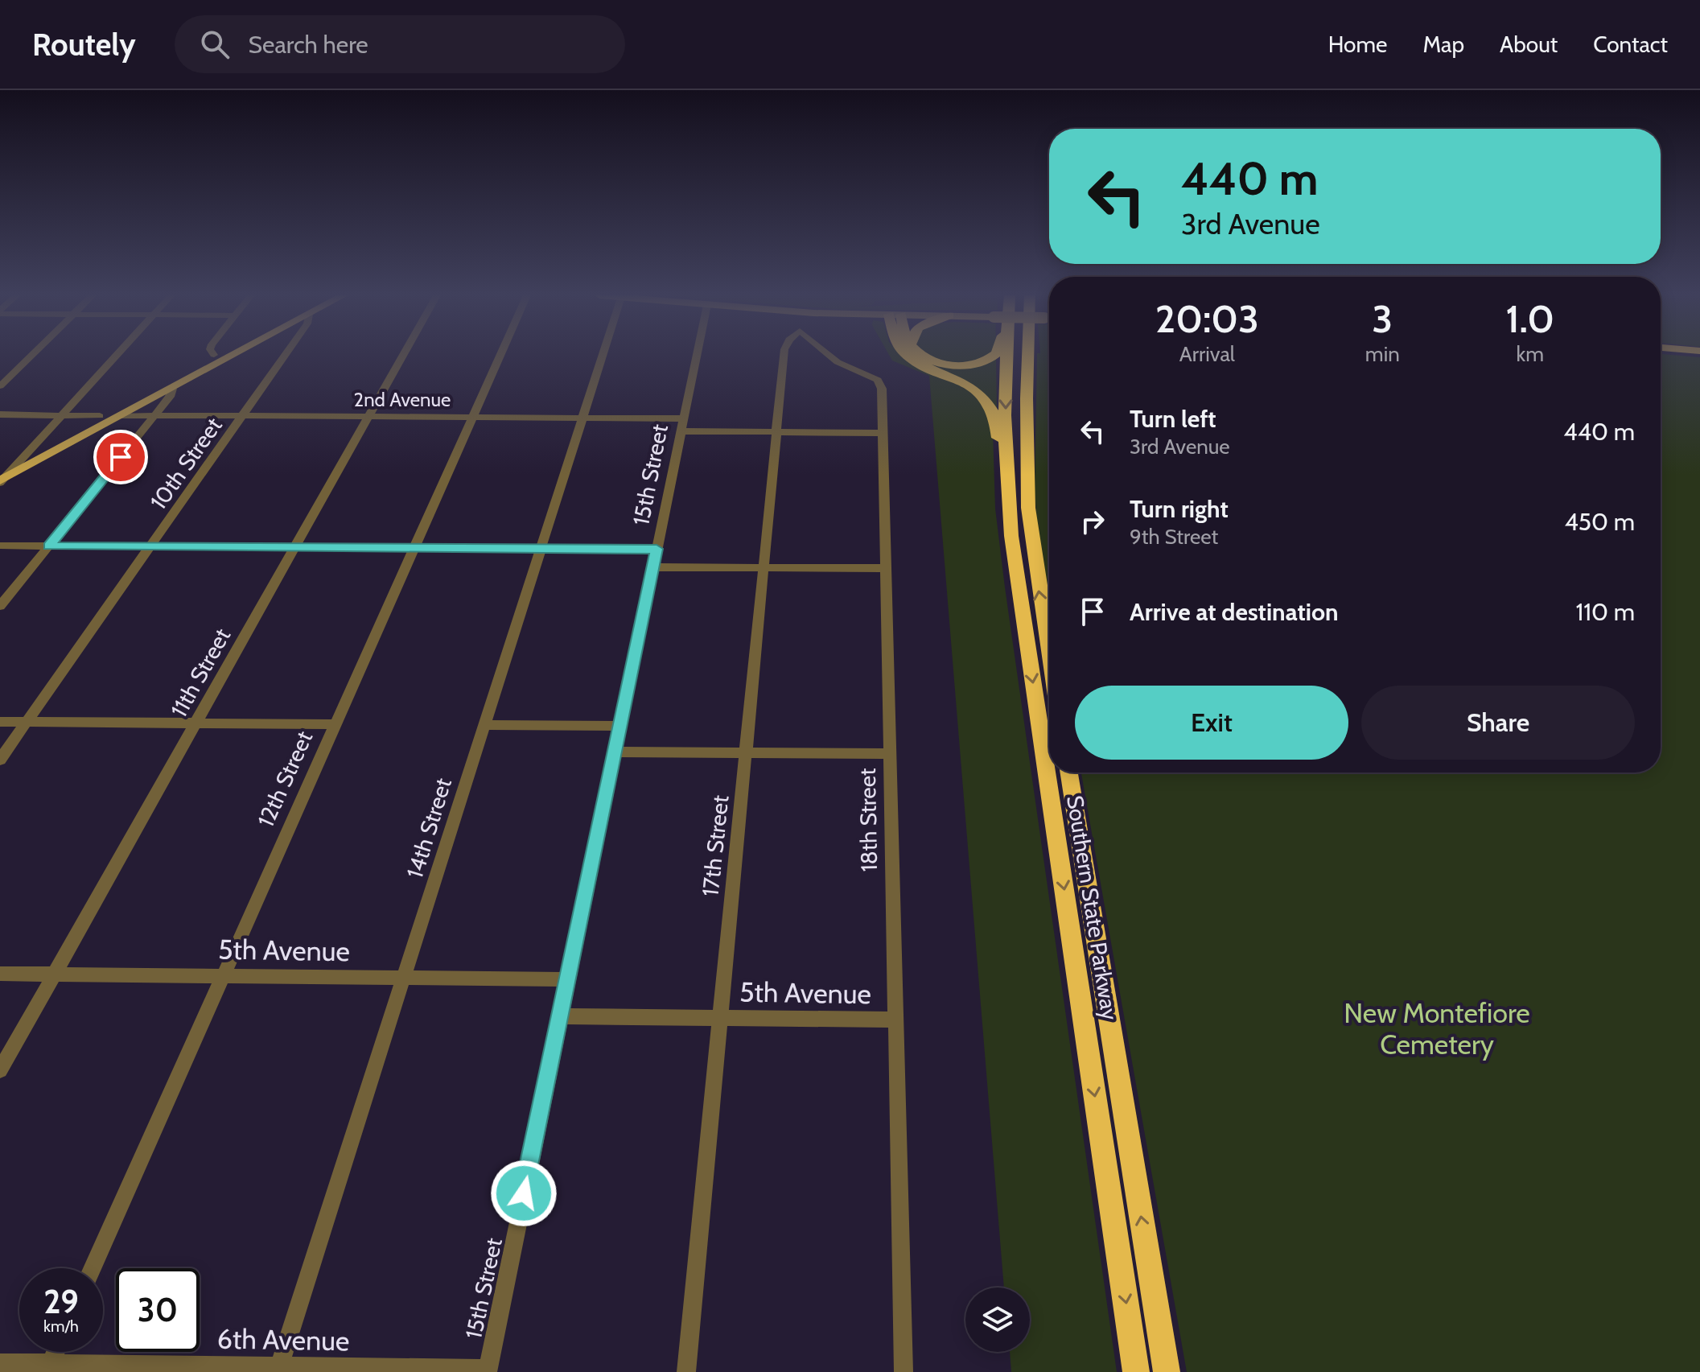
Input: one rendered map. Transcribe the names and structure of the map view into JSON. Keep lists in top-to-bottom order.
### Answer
{
  "streets": {
    "highway": ["Southern State Parkway"],
    "street": [
      "2nd Avenue",
      "10th Street",
      "15th Street",
      "11th Street",
      "12th Street",
      "18th Street",
      "14th Street",
      "17th Street",
      "5th Avenue",
      "6th Avenue"
    ]
  },
  "crossings": [
    ["2nd Avenue", "10th Street"],
    ["2nd Avenue", "15th Street"],
    ["2nd Avenue", "11th Street"],
    ["2nd Avenue", "12th Street"],
    ["2nd Avenue", "18th Street"],
    ["2nd Avenue", "14th Street"],
    ["2nd Avenue", "17th Street"],
    ["15th Street", "5th Avenue"],
    ["15th Street", "6th Avenue"],
    ["11th Street", "5th Avenue"],
    ["12th Street", "5th Avenue"],
    ["18th Street", "5th Avenue"],
    ["14th Street", "5th Avenue"],
    ["14th Street", "6th Avenue"],
    ["17th Street", "5th Avenue"]
  ],
  "parks": ["New Montefiore Cemetery"],
  "page": {
    "header": "Routely",
    "search": "Search here",
    "nav": [
      "Home",
      "Map",
      "About",
      "Contact"
    ],
    "turn": ["440 m", "3rd Avenue"],
    "eta": [
      "20:03",
      "Arrival",
      "3",
      "min",
      "1.0",
      "km"
    ],
    "list": [
      {
        "name": "Turn left",
        "note": "3rd Avenue",
        "value": "440 m"
      },
      {
        "name": "Turn right",
        "note": "9th Street",
        "value": "450 m"
      },
      {
        "name": "Arrive at destination",
        "value": "110 m"
      }
    ],
    "buttons": ["Exit", "Share"],
    "speed": "29 km/h",
    "limit": "30"
  }
}
